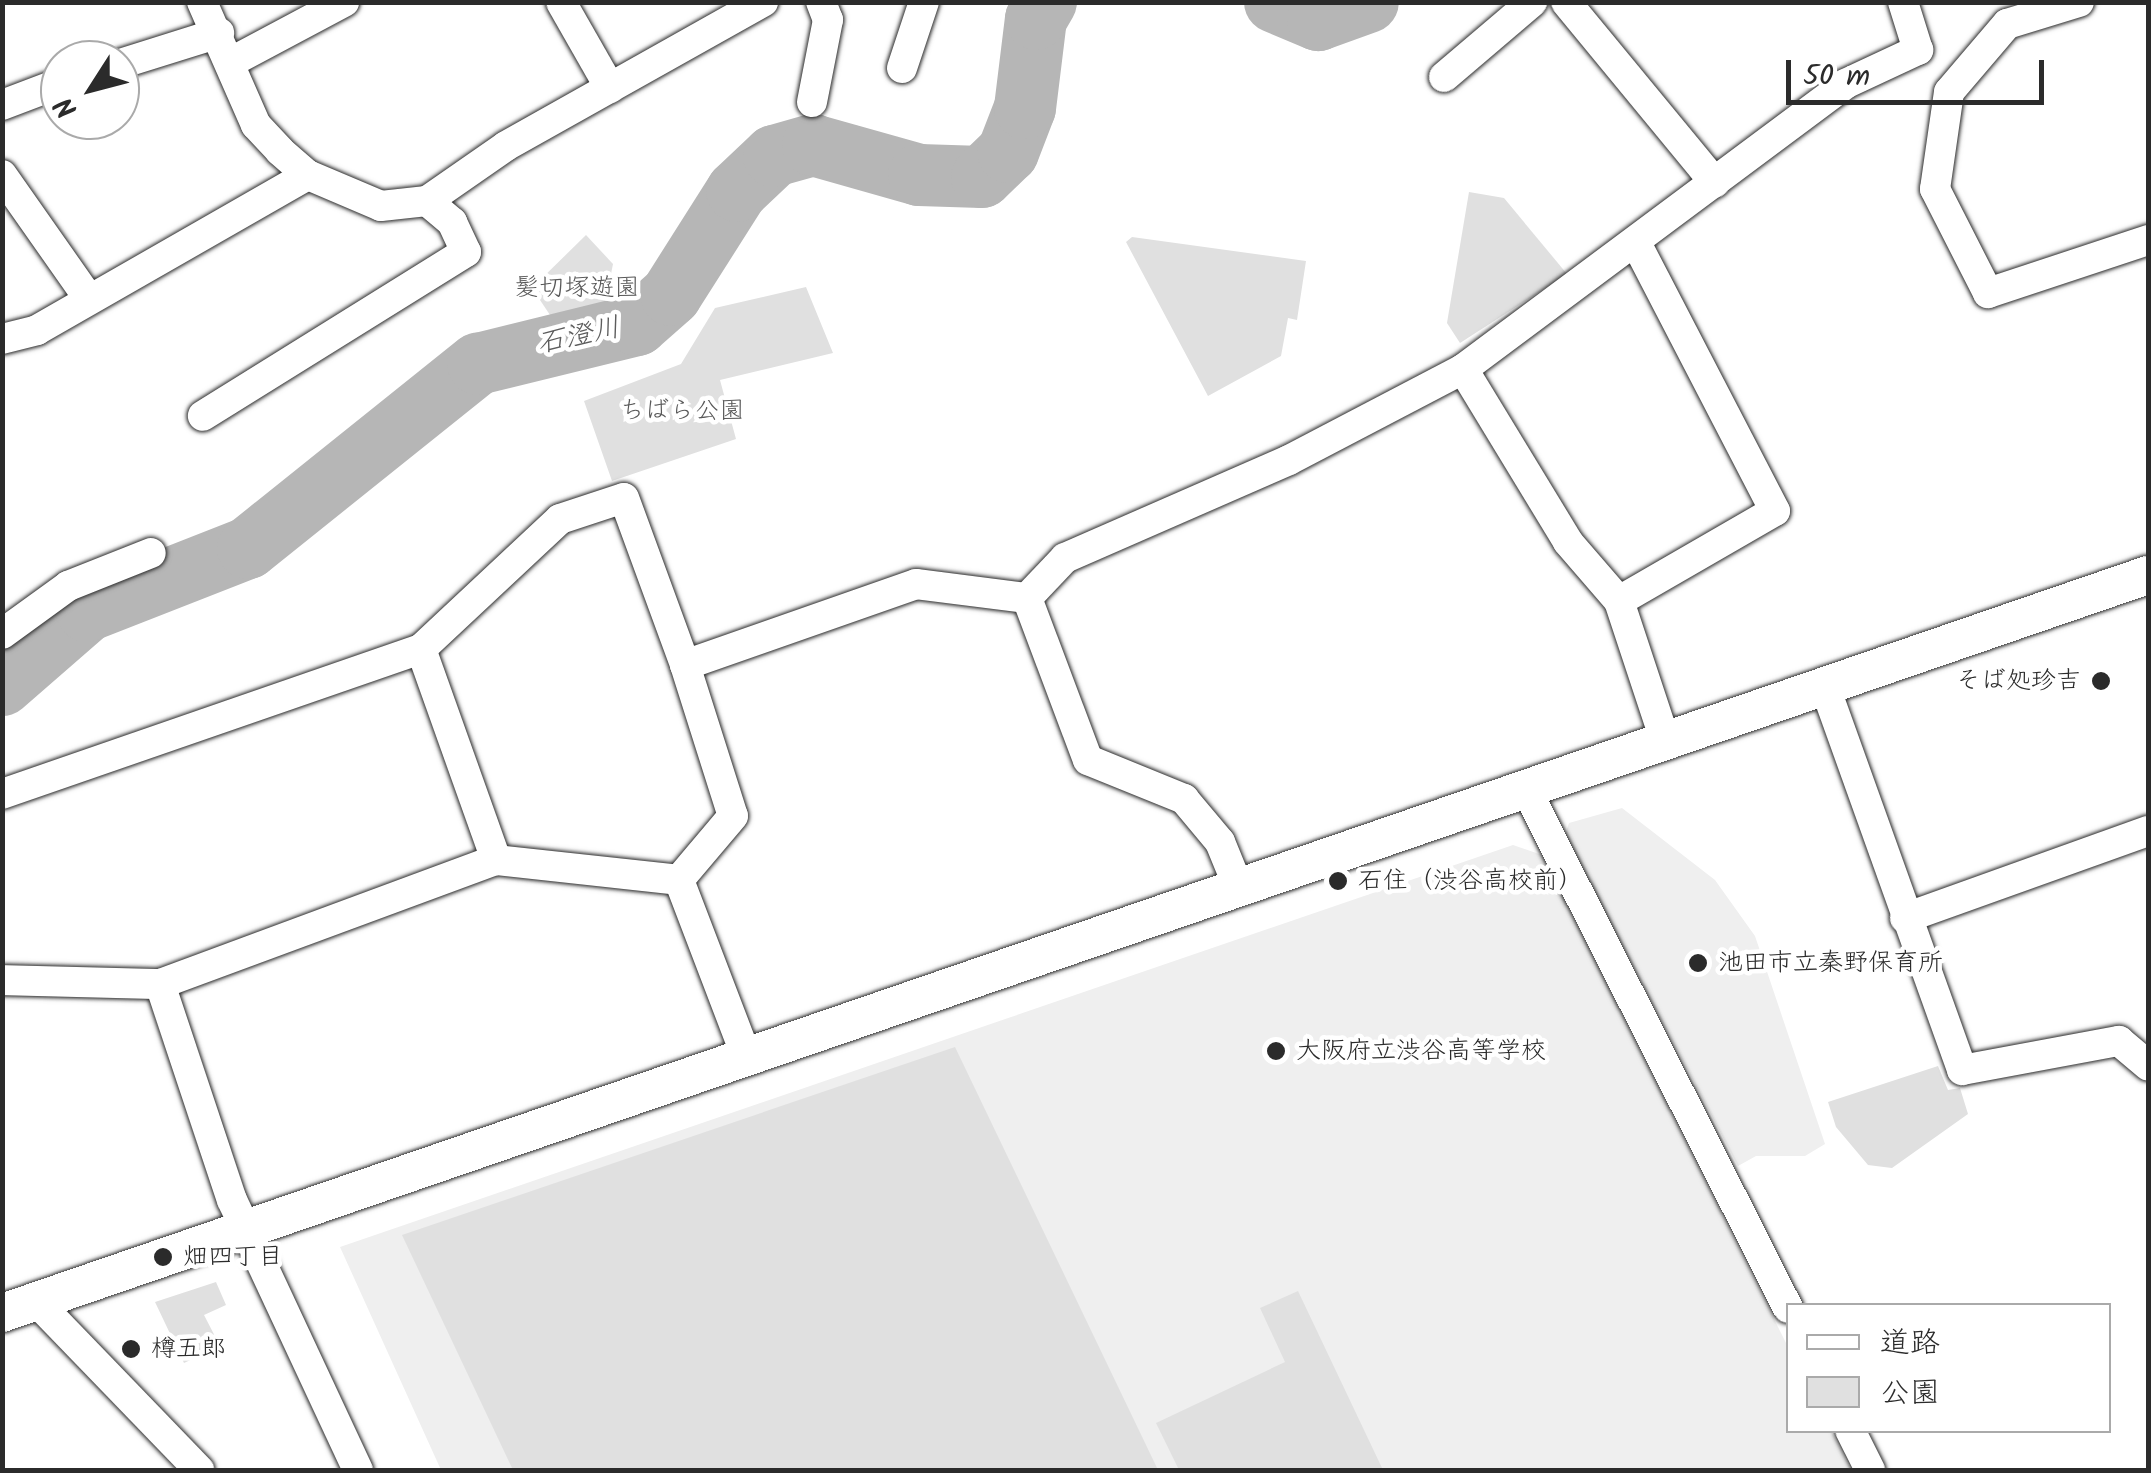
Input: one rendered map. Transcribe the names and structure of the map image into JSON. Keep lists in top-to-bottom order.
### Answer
{
  "water": ["石澄川"],
  "parks": ["髪切塚遊園", "ちばら公園"],
  "places": [
    "そば処珍吉",
    "石住（渋谷高校前）",
    "池田市立秦野保育所",
    "大阪府立渋谷高等学校",
    "畑四丁目",
    "樽五郎"
  ],
  "legend": ["道路", "公園"],
  "scale_bar": "50 m",
  "north": "bottom left"
}
